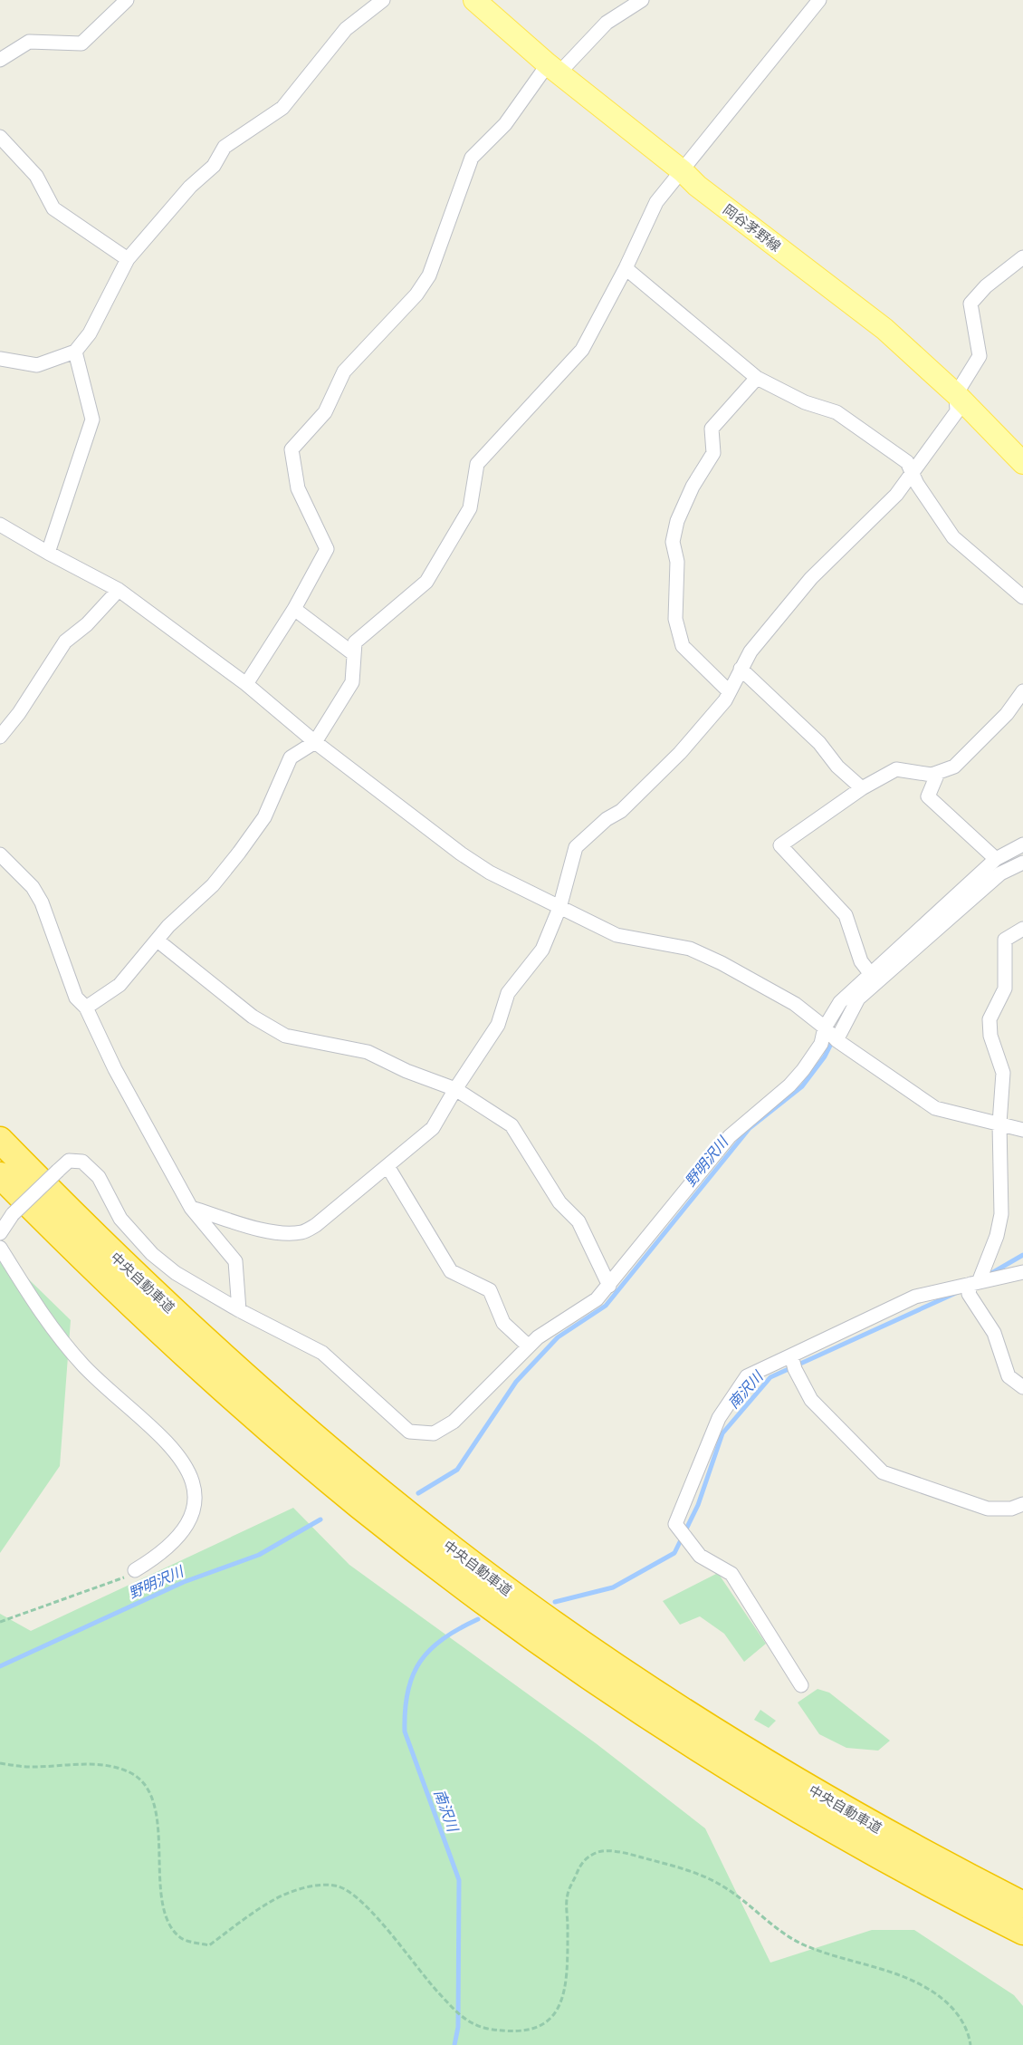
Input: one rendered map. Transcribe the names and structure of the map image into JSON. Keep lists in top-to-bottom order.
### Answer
{
  "streets": {
    "highway": ["中央自動車道"],
    "main road": ["岡谷茅野線"]
  },
  "water": ["野明沢川", "南沢川"]
}
